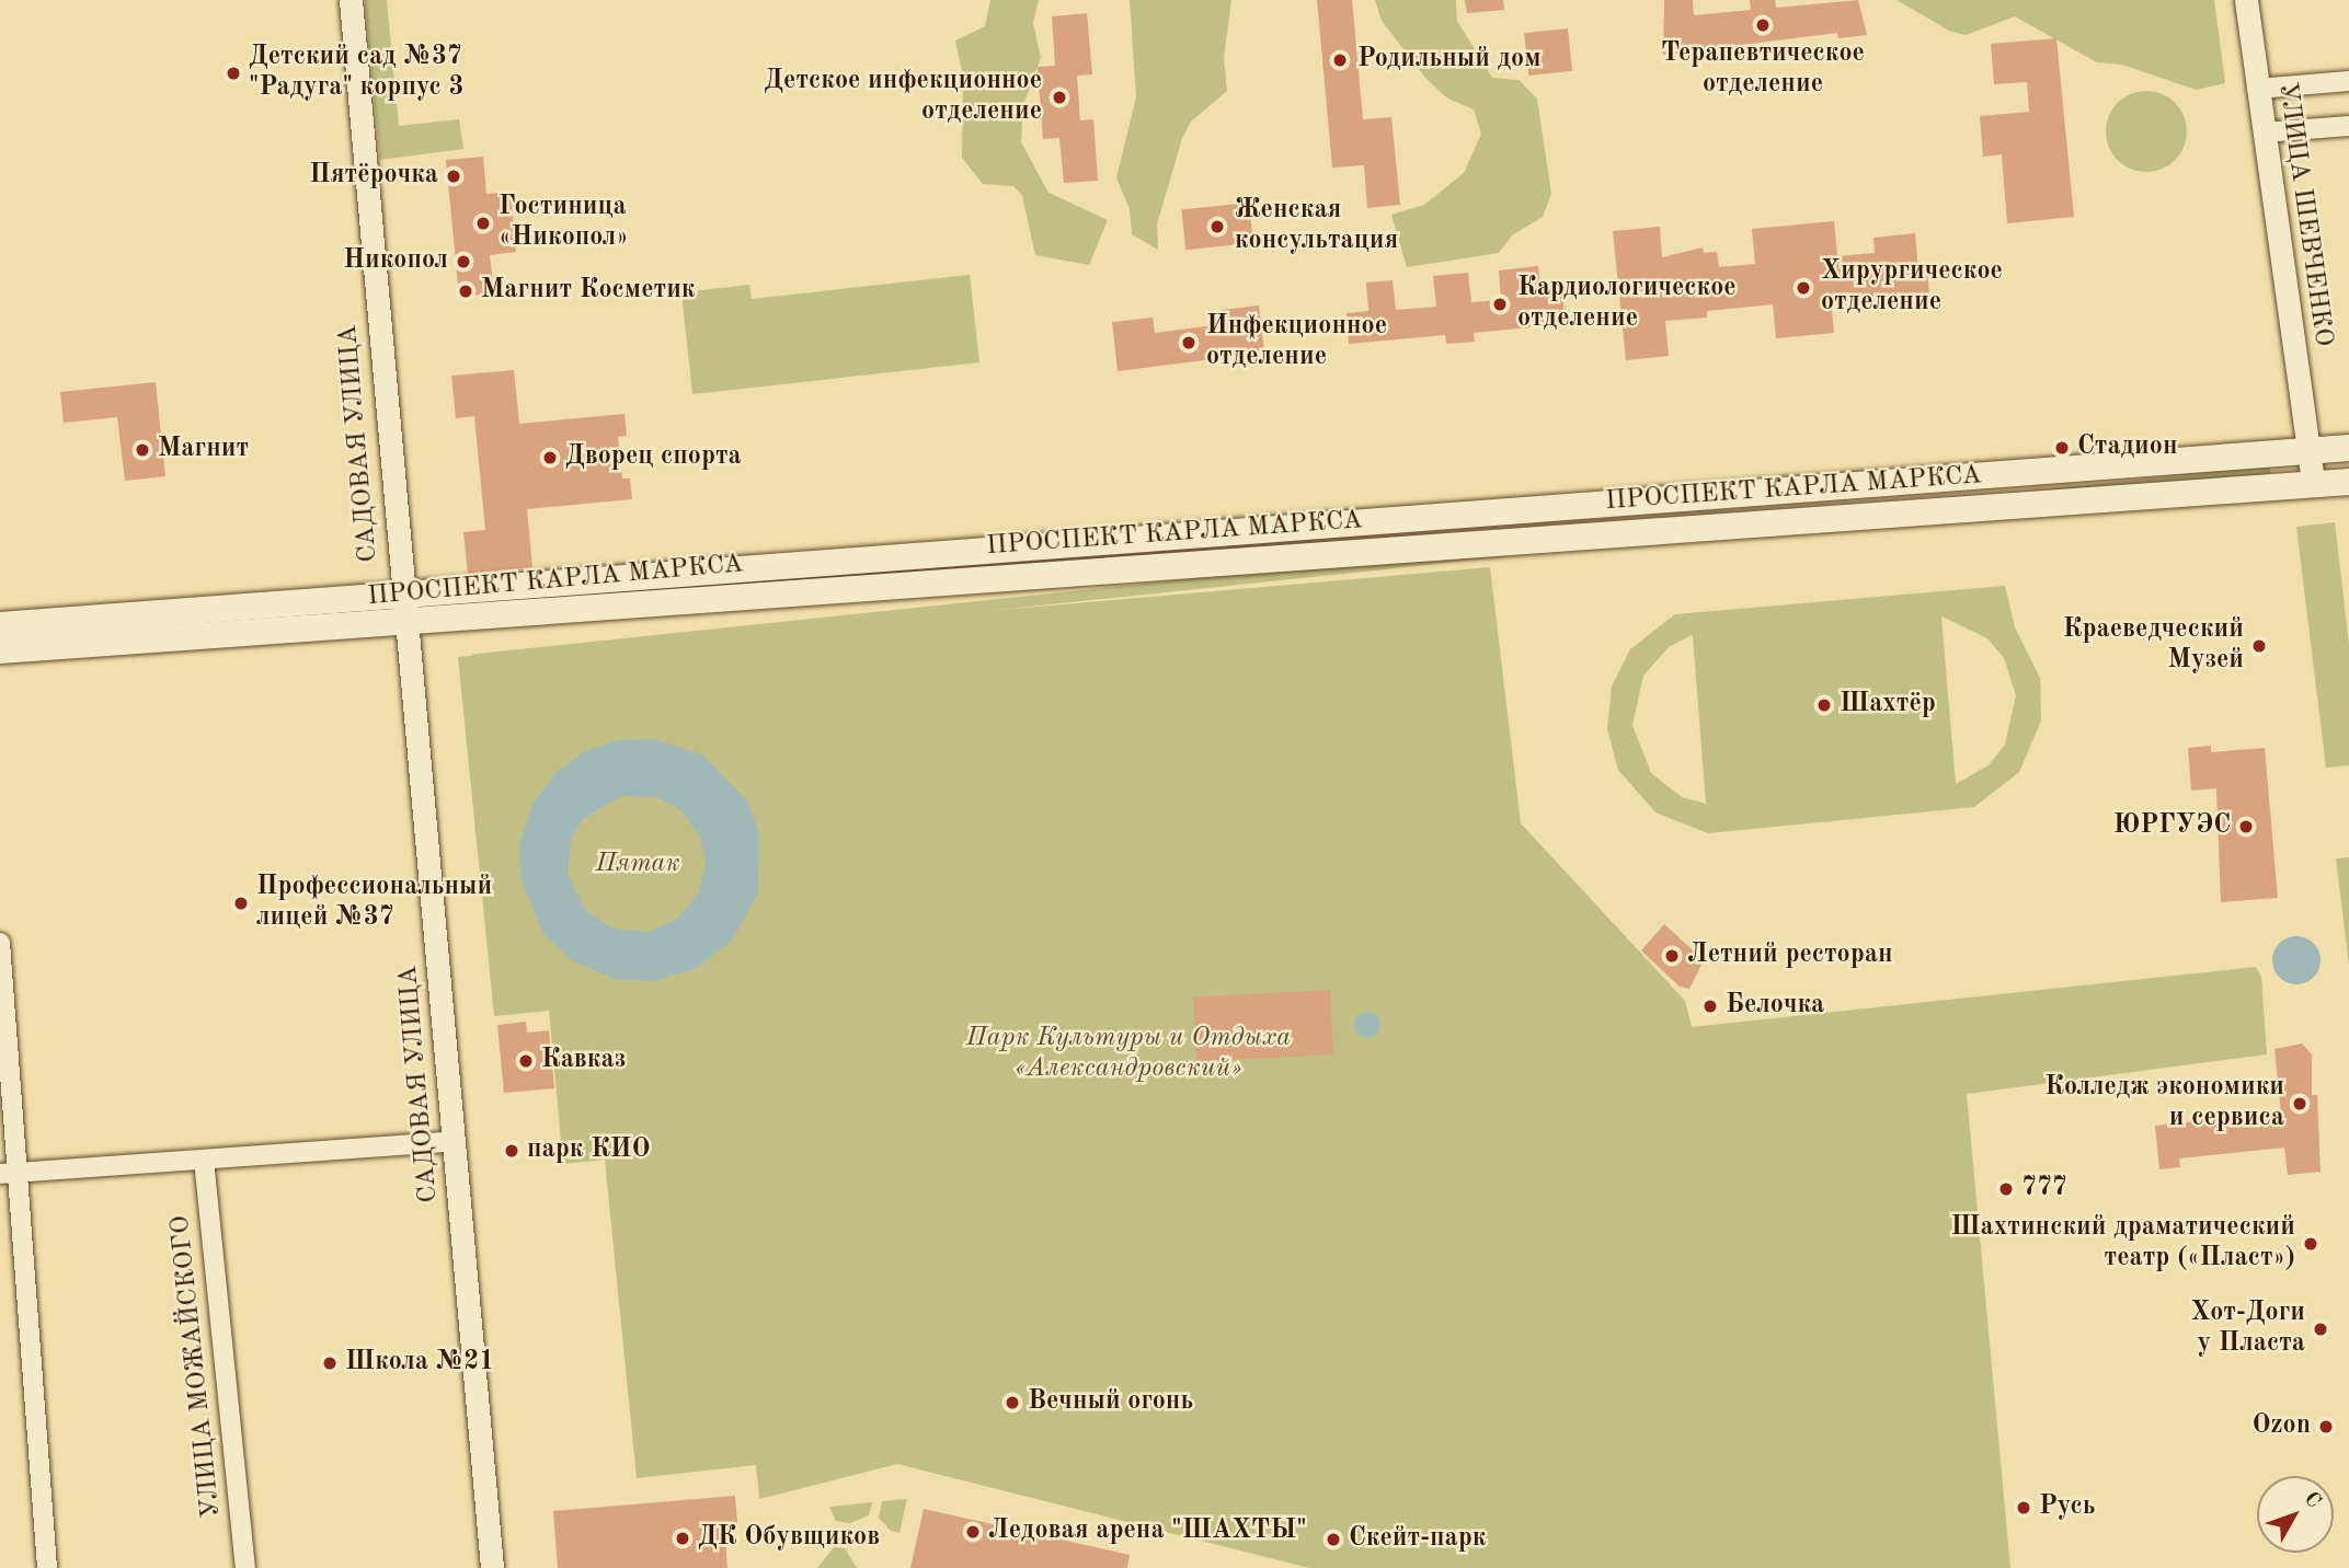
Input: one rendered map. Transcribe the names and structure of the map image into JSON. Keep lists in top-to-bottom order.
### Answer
{
  "streets": {
    "main road": ["ПРОСПЕКТ КАРЛА МАРКСА"],
    "street": ["УЛИЦА ШЕВЧЕНКО", "САДОВАЯ УЛИЦА", "УЛИЦА МОЖАЙСКОГО"]
  },
  "crossings": [
    ["УЛИЦА ШЕВЧЕНКО", "ПРОСПЕКТ КАРЛА МАРКСА"],
    ["САДОВАЯ УЛИЦА", "ПРОСПЕКТ КАРЛА МАРКСА"]
  ],
  "parks": ["Пятак", "Парк Культуры и Отдыха «Александровский»"],
  "places": [
    "Терапевтическое отделение",
    "Родильный дом",
    "Детский сад №37 \"Радуга\" корпус 3",
    "Детское инфекционное отделение",
    "Пятёрочка",
    "Гостиница «Никопол»",
    "Женская консультация",
    "Никопол",
    "Хирургическое отделение",
    "Магнит Косметик",
    "Кардиологическое отделение",
    "Инфекционное отделение",
    "Стадион",
    "Магнит",
    "Дворец спорта",
    "Краеведческий Музей",
    "Шахтёр",
    "ЮРГУЭС",
    "Профессиональный лицей №37",
    "Летний ресторан",
    "Белочка",
    "Кавказ",
    "Колледж экономики и сервиса",
    "парк КИО",
    "777",
    "Шахтинский драматический театр («Пласт»)",
    "Хот-Доги у Пласта",
    "Школа №21",
    "Вечный огонь",
    "Ozon",
    "Русь",
    "Ледовая арена \"ШАХТЫ\"",
    "ДК Обувщиков",
    "Скейт-парк"
  ],
  "north": "top right"
}
